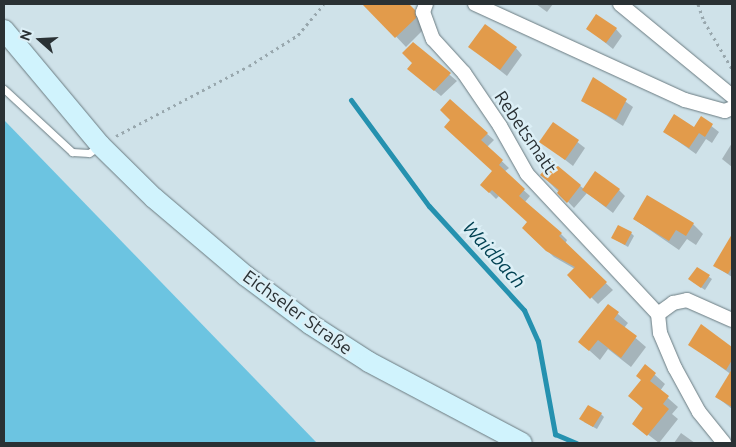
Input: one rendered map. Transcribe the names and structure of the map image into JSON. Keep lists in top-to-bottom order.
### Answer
{
  "streets": {
    "main road": ["Eichseler Straße"],
    "street": ["Rebetsmatt"]
  },
  "water": ["Waidbach"],
  "north": "left"
}
